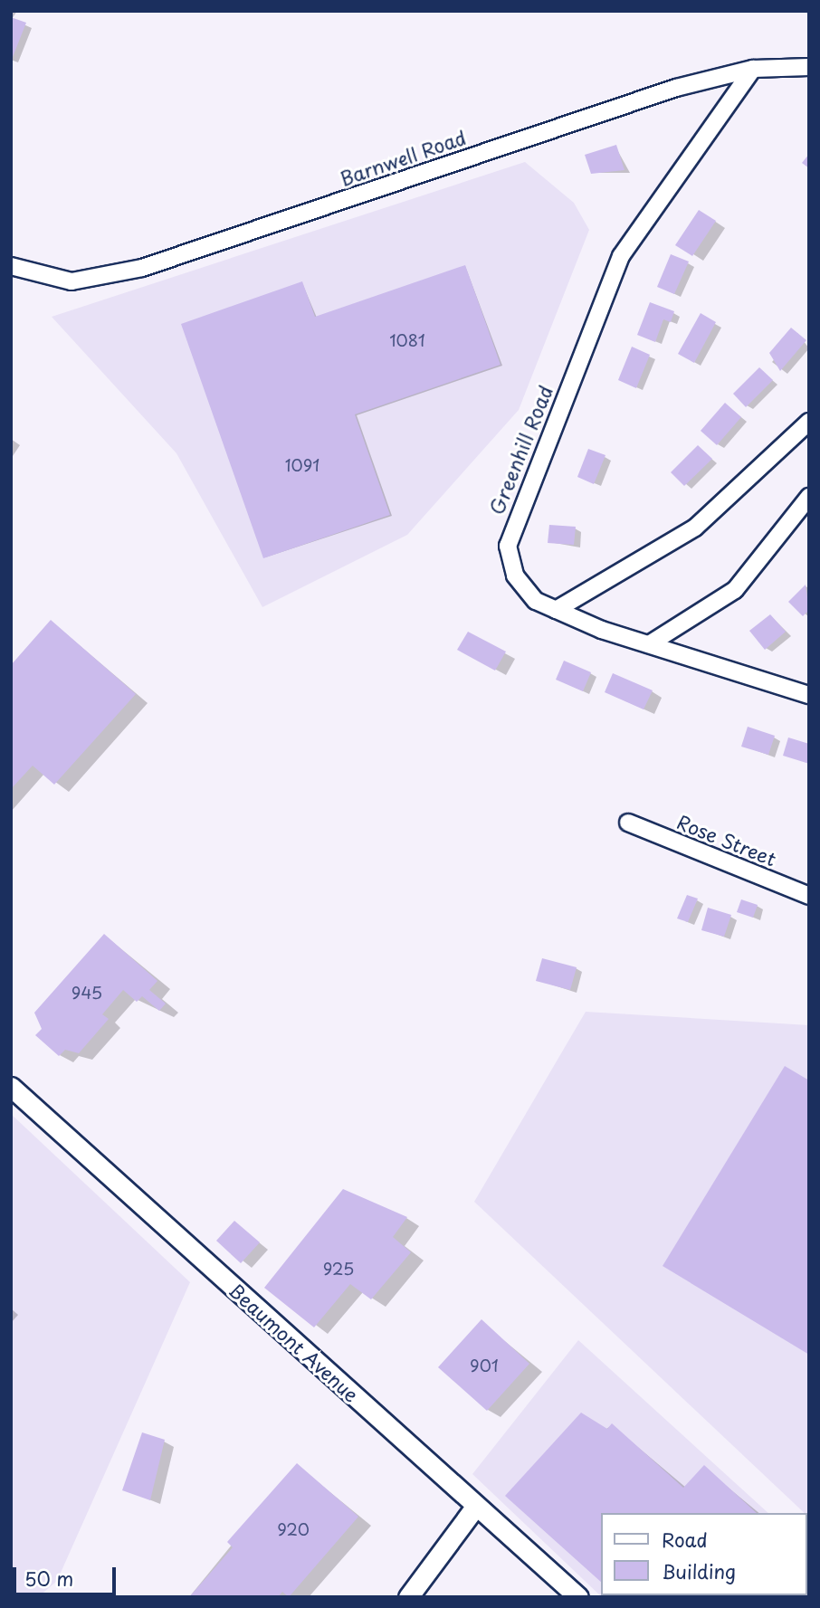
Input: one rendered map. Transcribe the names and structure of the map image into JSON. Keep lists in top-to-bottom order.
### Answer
{
  "streets": {
    "street": [
      "Barnwell Road",
      "Greenhill Road",
      "Rose Street",
      "Beaumont Avenue"
    ]
  },
  "crossings": [
    ["Barnwell Road", "Greenhill Road"]
  ],
  "house_numbers": [
    "1081",
    "1091",
    "945",
    "925",
    "901",
    "920"
  ],
  "legend": ["Road", "Building"],
  "scale_bar": "50 m"
}
